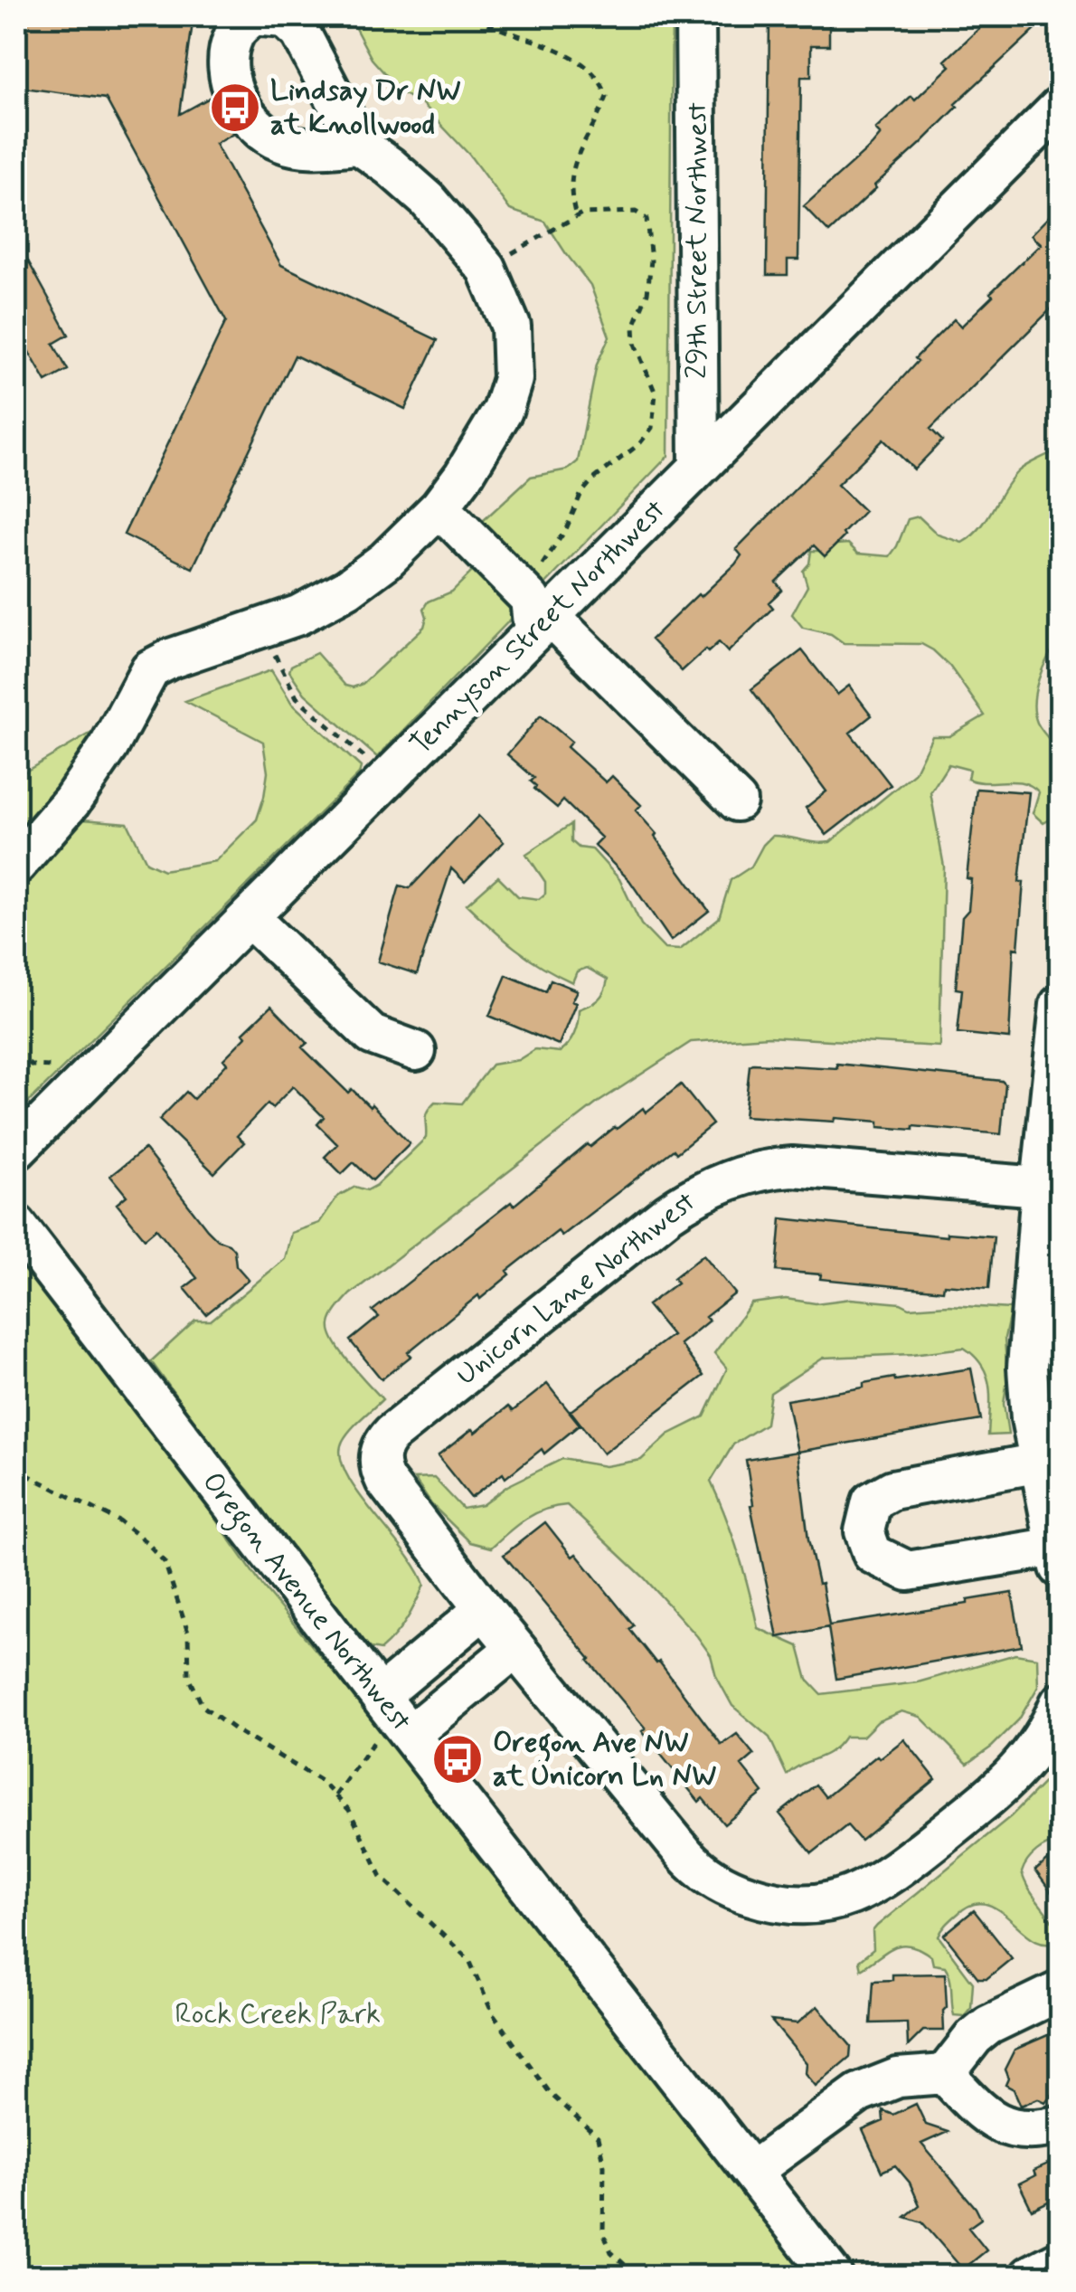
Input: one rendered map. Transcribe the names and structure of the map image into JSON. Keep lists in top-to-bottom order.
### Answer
{
  "streets": {
    "street": [
      "29th Street Northwest",
      "Tennyson Street Northwest",
      "Unicorn Lane Northwest",
      "Oregon Avenue Northwest"
    ]
  },
  "crossings": [
    ["29th Street Northwest", "Tennyson Street Northwest"]
  ],
  "parks": ["Rock Creek Park"],
  "places": {
    "bus stop": ["Lindsay Dr NW at Knollwood", "Oregon Ave NW at Unicorn Ln NW"]
  }
}
